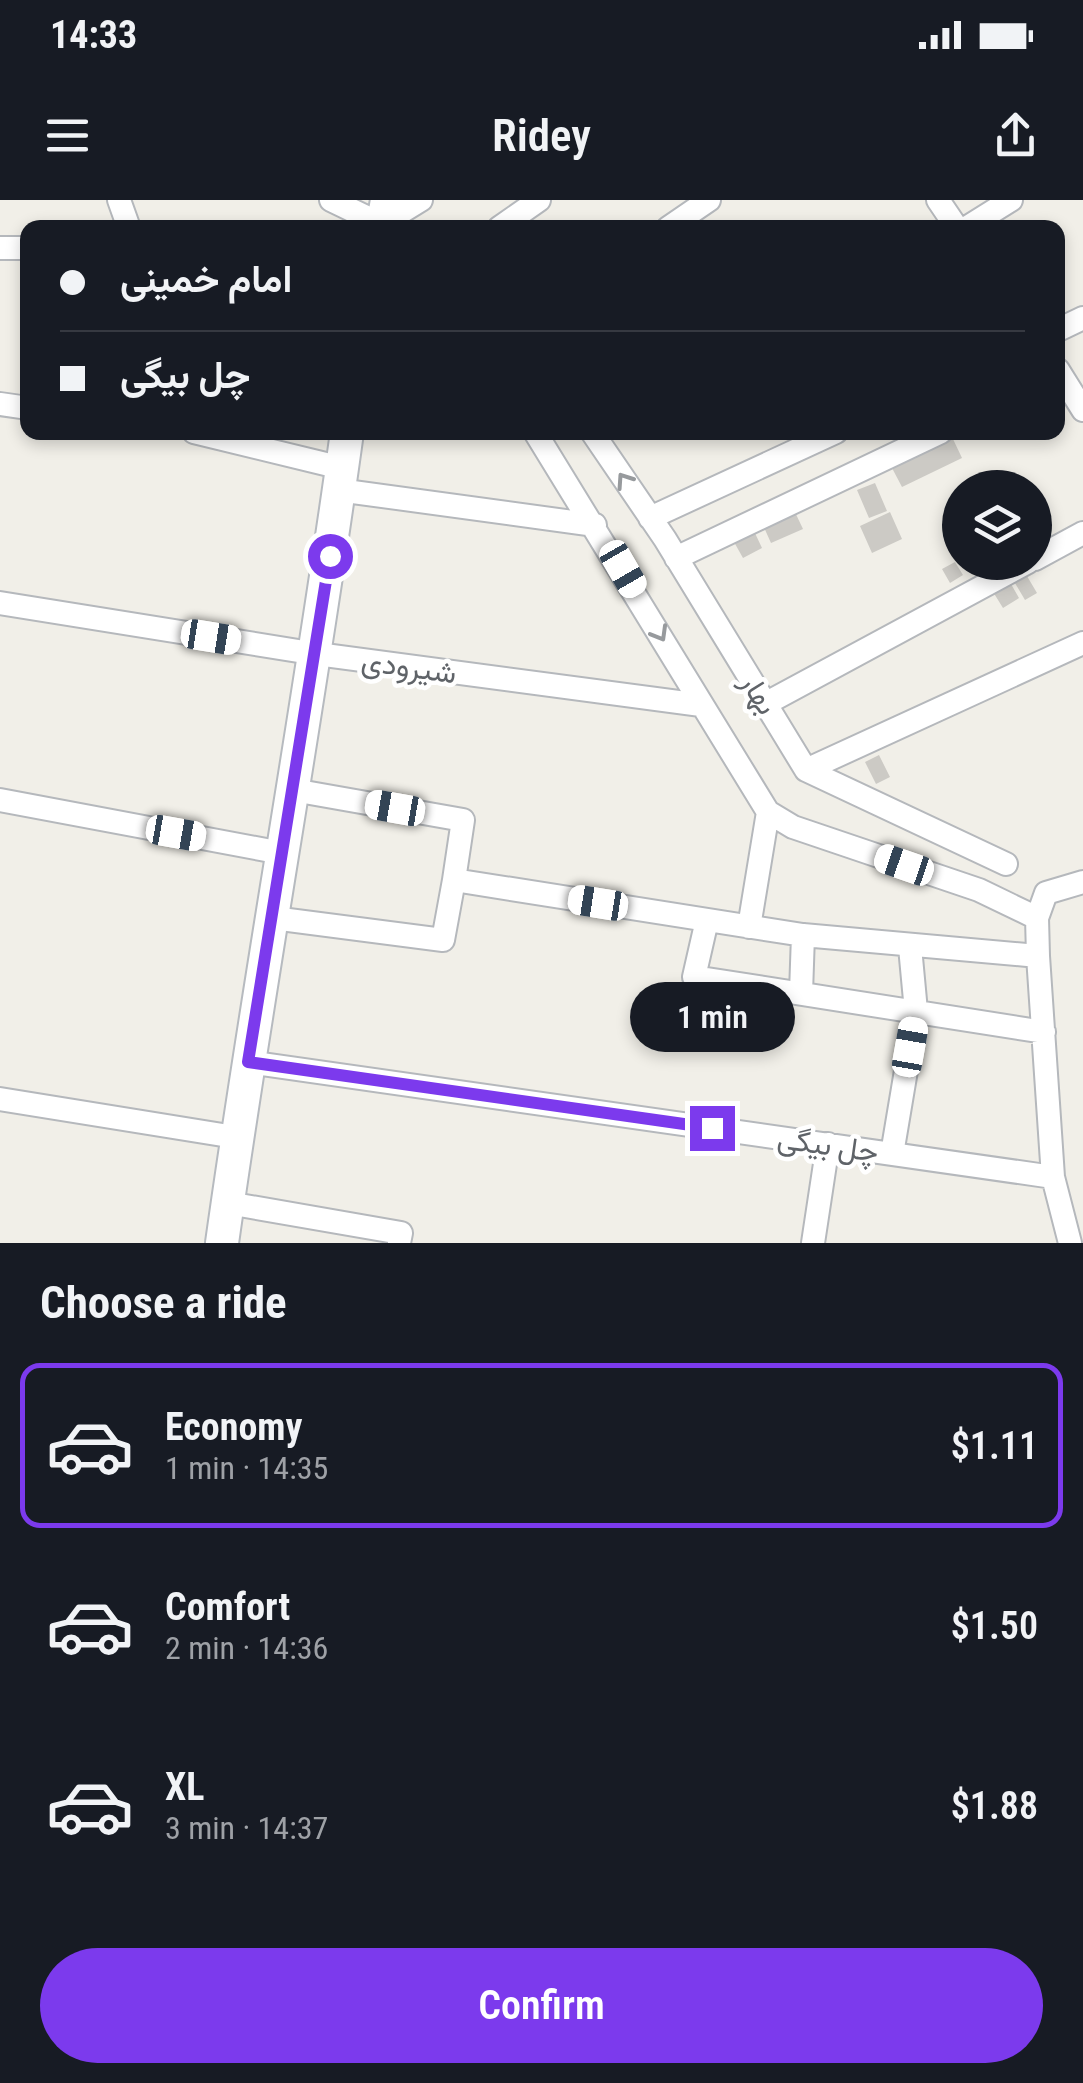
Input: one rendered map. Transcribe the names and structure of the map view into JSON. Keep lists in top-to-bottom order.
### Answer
{
  "streets": {
    "street": ["شیرودی", "بهار", "چل بیگی"]
  },
  "page": {
    "status": "14:33",
    "header": "Ridey",
    "banner": ["امام خمینی", "چل بیگی"],
    "bubble": "1 min",
    "heading": "Choose a ride",
    "list": [
      {
        "name": "Economy",
        "note": "1 min · 14:35",
        "value": "$1.11"
      },
      {
        "name": "Comfort",
        "note": "2 min · 14:36",
        "value": "$1.50"
      },
      {
        "name": "XL",
        "note": "3 min · 14:37",
        "value": "$1.88"
      }
    ],
    "buttons": "Confirm"
  }
}
